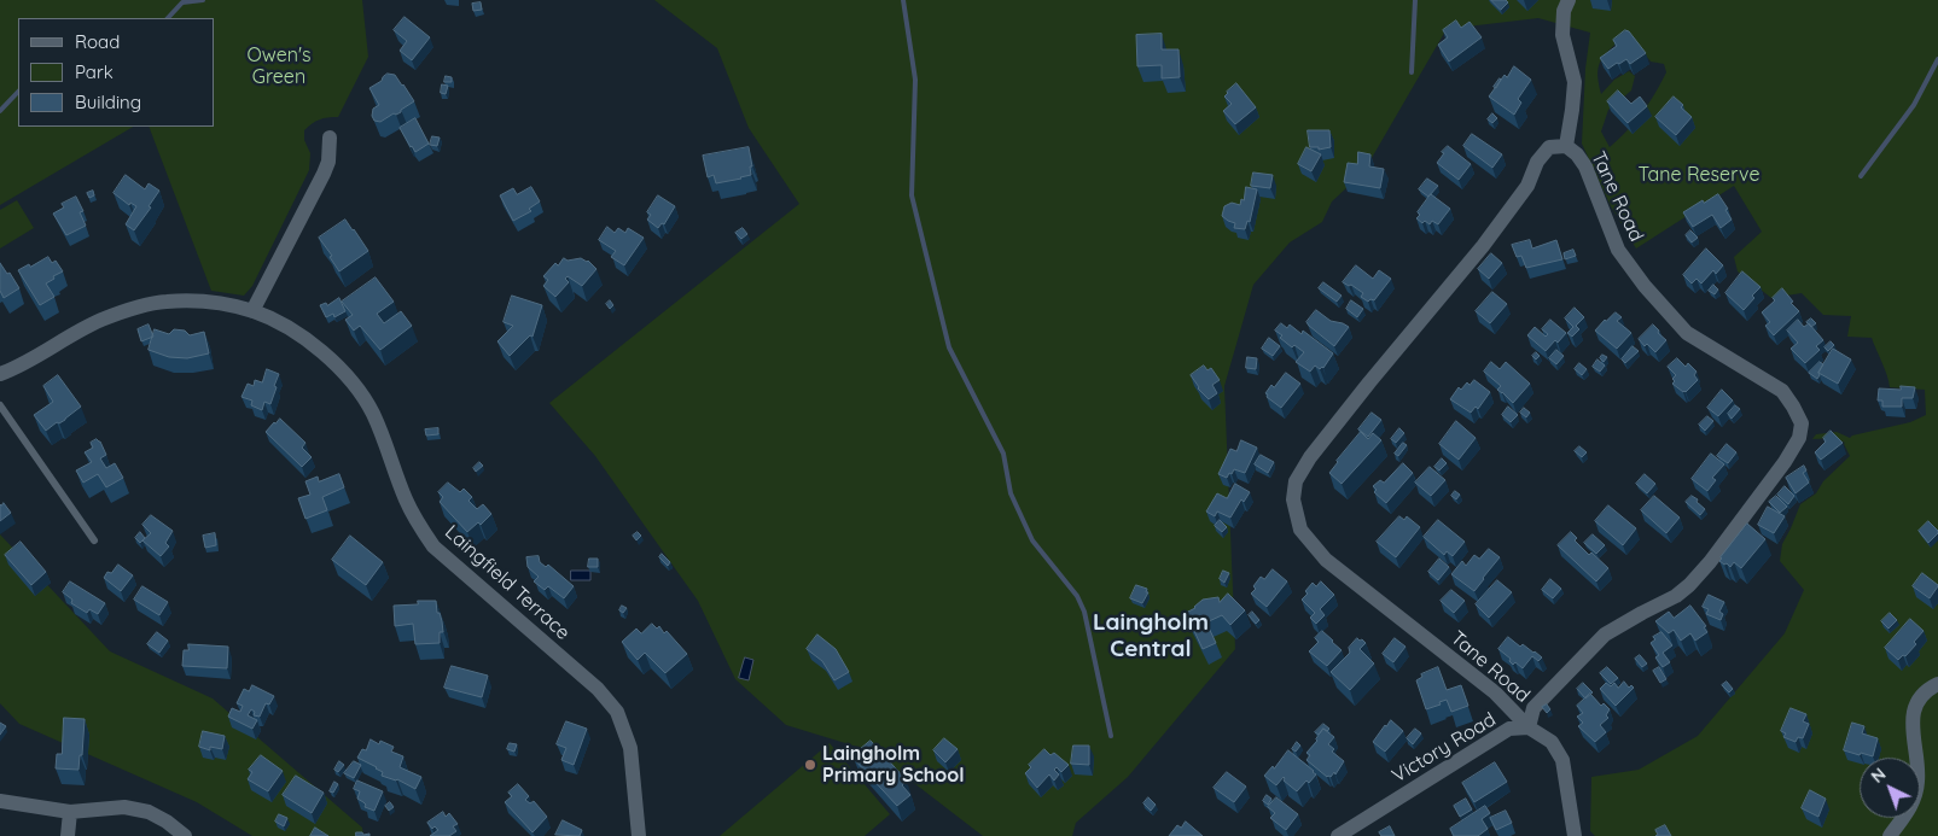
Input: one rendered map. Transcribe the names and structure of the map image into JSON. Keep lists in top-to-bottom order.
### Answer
{
  "streets": {
    "street": ["Tane Road", "Laingfield Terrace", "Victory Road"]
  },
  "crossings": [
    ["Tane Road", "Victory Road"]
  ],
  "districts": ["Laingholm Central"],
  "parks": ["Owen's Green", "Tane Reserve"],
  "places": ["Laingholm Primary School"],
  "legend": ["Road", "Park", "Building"],
  "north": "top left"
}
